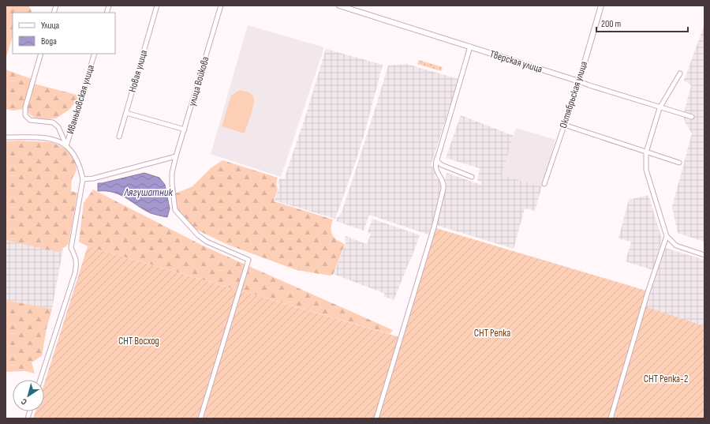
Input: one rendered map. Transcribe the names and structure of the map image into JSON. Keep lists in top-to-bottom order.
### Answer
{
  "streets": {
    "main road": ["Тверская улица", "Октябрьская улица"],
    "street": ["Новая улица", "улица Войкова", "Иваньковская улица"]
  },
  "crossings": [
    ["Тверская улица", "Октябрьская улица"]
  ],
  "water": ["Лягушатник"],
  "parks": ["СНТ Репка", "СНТ Восход", "СНТ Репка-2"],
  "legend": ["Улица", "Вода"],
  "scale_bar": "200 m",
  "north": "bottom left"
}
